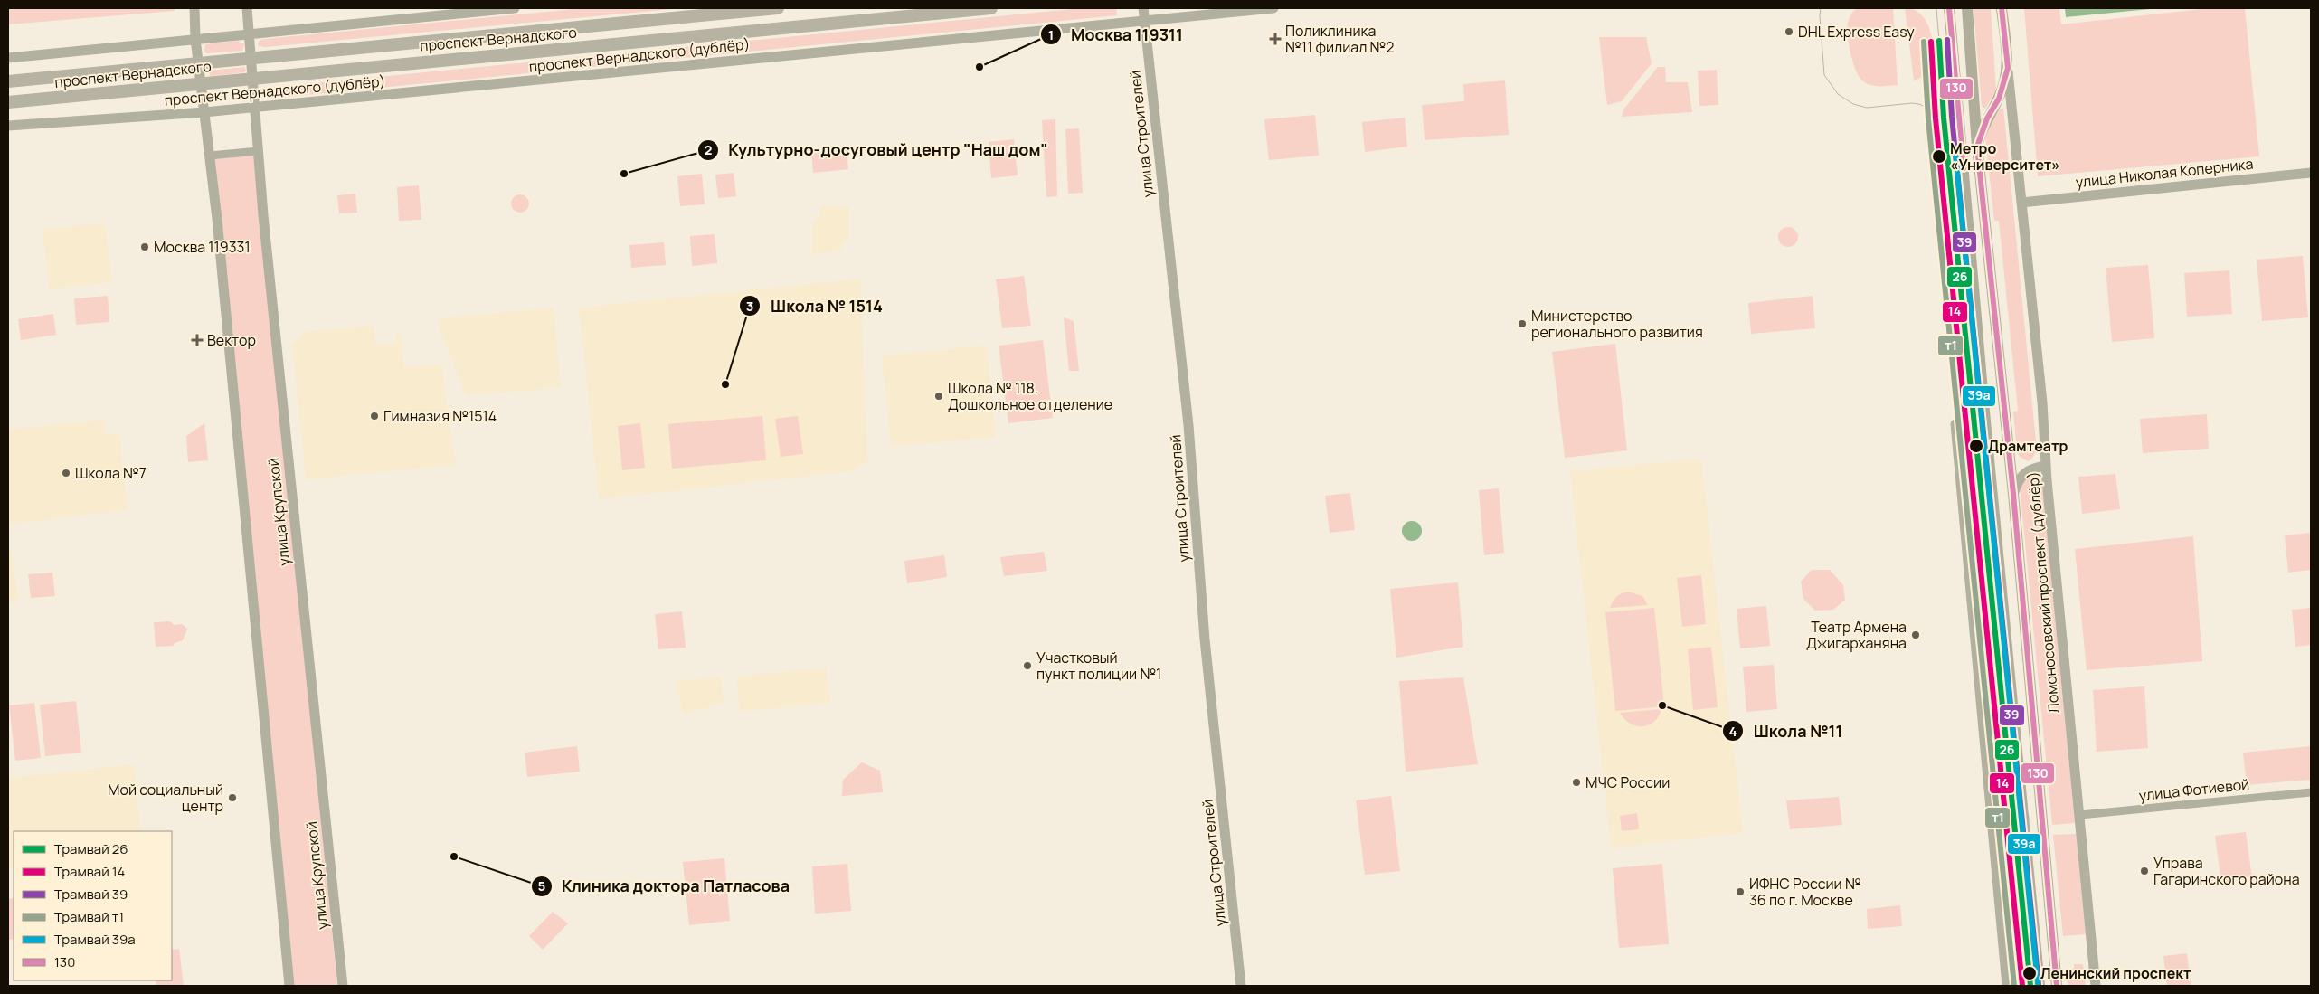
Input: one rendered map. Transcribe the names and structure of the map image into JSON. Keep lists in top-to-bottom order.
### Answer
{
  "streets": {
    "main road": ["проспект Вернадского", "Ломоносовский проспект (дублёр)"],
    "street": [
      "проспект Вернадского (дублёр)",
      "улица Строителей",
      "улица Николая Коперника",
      "улица Крупской",
      "улица Фотиевой"
    ]
  },
  "crossings": [
    ["проспект Вернадского", "улица Крупской"],
    ["проспект Вернадского (дублёр)", "улица Строителей"],
    ["проспект Вернадского (дублёр)", "улица Крупской"],
    ["улица Николая Коперника", "Ломоносовский проспект (дублёр)"],
    ["Ломоносовский проспект (дублёр)", "улица Фотиевой"]
  ],
  "places": {
    "other": [
      "DHL Express Easy",
      "Москва 119311",
      "Метро «Университет»",
      "Культурно-досуговый центр \"Наш дом\"",
      "Москва 119331",
      "Министерство регионального развития",
      "Школа № 1514",
      "Школа № 118. Дошкольное отделение",
      "Гимназия №1514",
      "Драмтеатр",
      "Школа №7",
      "Театр Армена Джигарханяна",
      "Участковый пункт полиции №1",
      "Школа №11",
      "МЧС России",
      "Мой социальный центр",
      "Клиника доктора Патласова",
      "Управа Гагаринского района",
      "ИФНС России № 36 по г. Москве",
      "Ленинский проспект"
    ],
    "health": ["Поликлиника №11 филиал №2", "Вектор"]
  },
  "lines": [
    "transit line 130",
    "tram line 39",
    "tram line 26",
    "tram line 14",
    "tram line т1",
    "tram line 39а"
  ],
  "legend": [
    "Трамвай 26",
    "Трамвай 14",
    "Трамвай 39",
    "Трамвай т1",
    "Трамвай 39а",
    "130"
  ]
}
